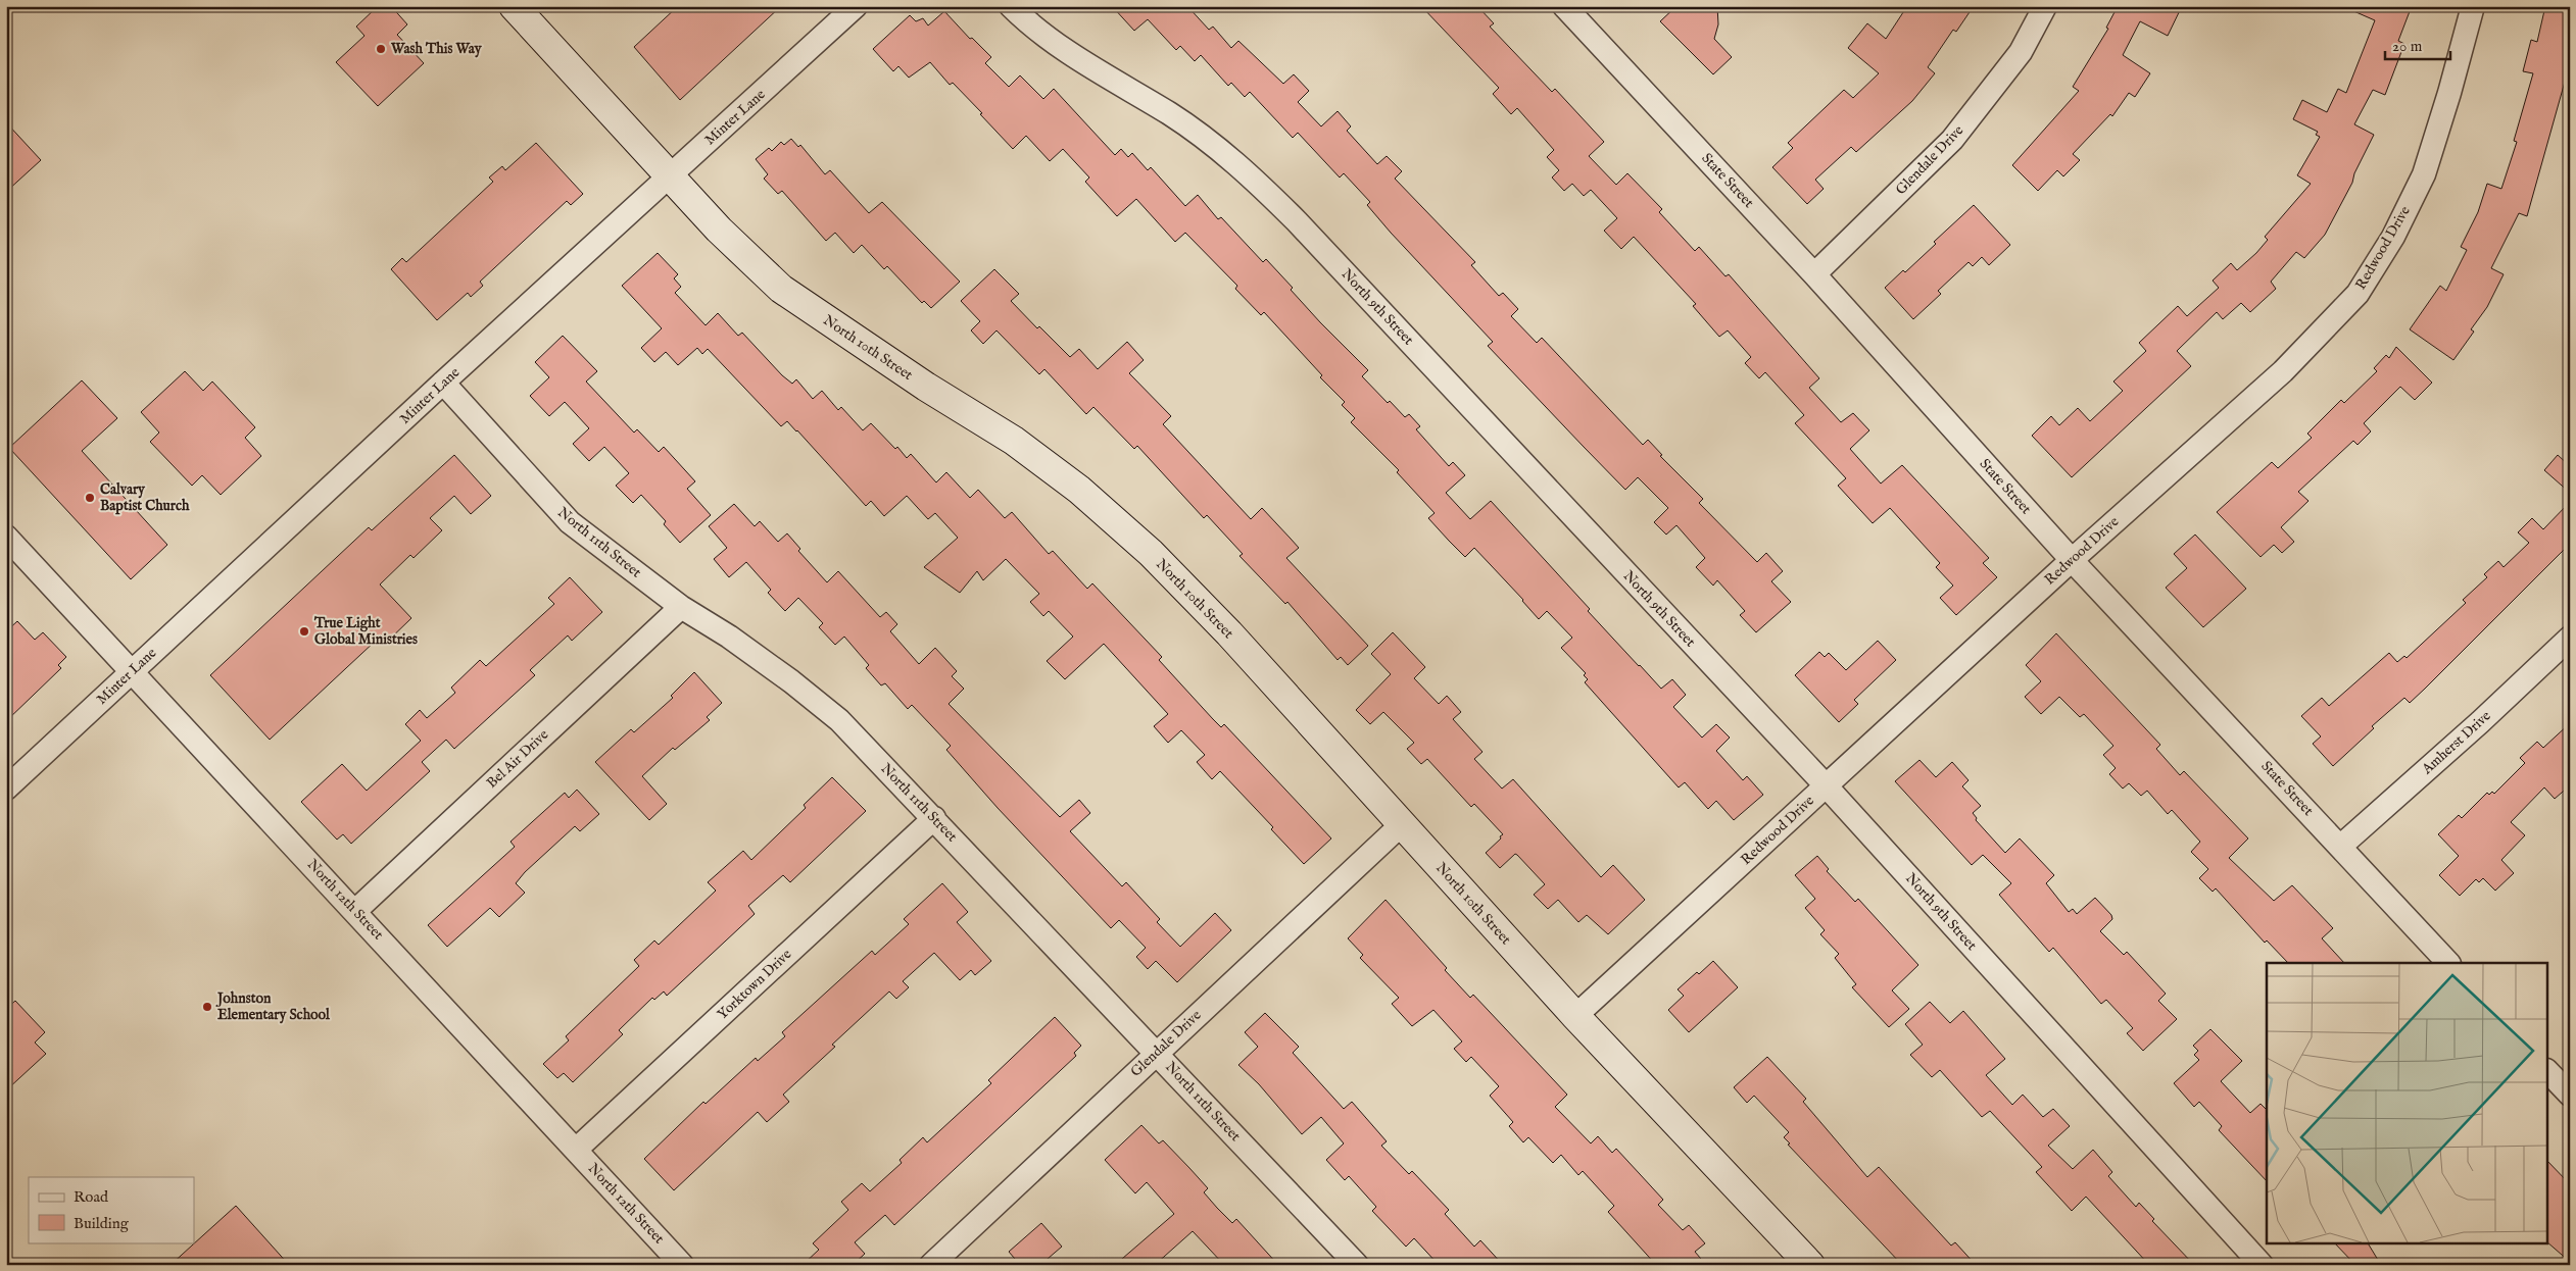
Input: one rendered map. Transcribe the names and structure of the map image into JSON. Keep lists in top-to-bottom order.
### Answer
{
  "streets": {
    "main road": ["North 10th Street"],
    "street": [
      "Minter Lane",
      "Glendale Drive",
      "State Street",
      "Redwood Drive",
      "North 9th Street",
      "North 11th Street",
      "Amherst Drive",
      "Bel Air Drive",
      "North 12th Street",
      "Yorktown Drive"
    ]
  },
  "crossings": [
    ["Minter Lane", "North 10th Street"],
    ["Minter Lane", "North 11th Street"],
    ["Minter Lane", "North 12th Street"],
    ["Glendale Drive", "State Street"],
    ["Glendale Drive", "North 10th Street"],
    ["Glendale Drive", "North 11th Street"],
    ["State Street", "Redwood Drive"],
    ["State Street", "Amherst Drive"],
    ["Redwood Drive", "North 9th Street"],
    ["Redwood Drive", "North 10th Street"],
    ["North 11th Street", "Bel Air Drive"],
    ["North 11th Street", "Yorktown Drive"],
    ["Bel Air Drive", "North 12th Street"],
    ["North 12th Street", "Yorktown Drive"]
  ],
  "places": [
    "Wash This Way",
    "Calvary Baptist Church",
    "True Light Global Ministries",
    "Johnston Elementary School"
  ],
  "legend": ["Road", "Building"],
  "scale_bar": "20 m"
}
